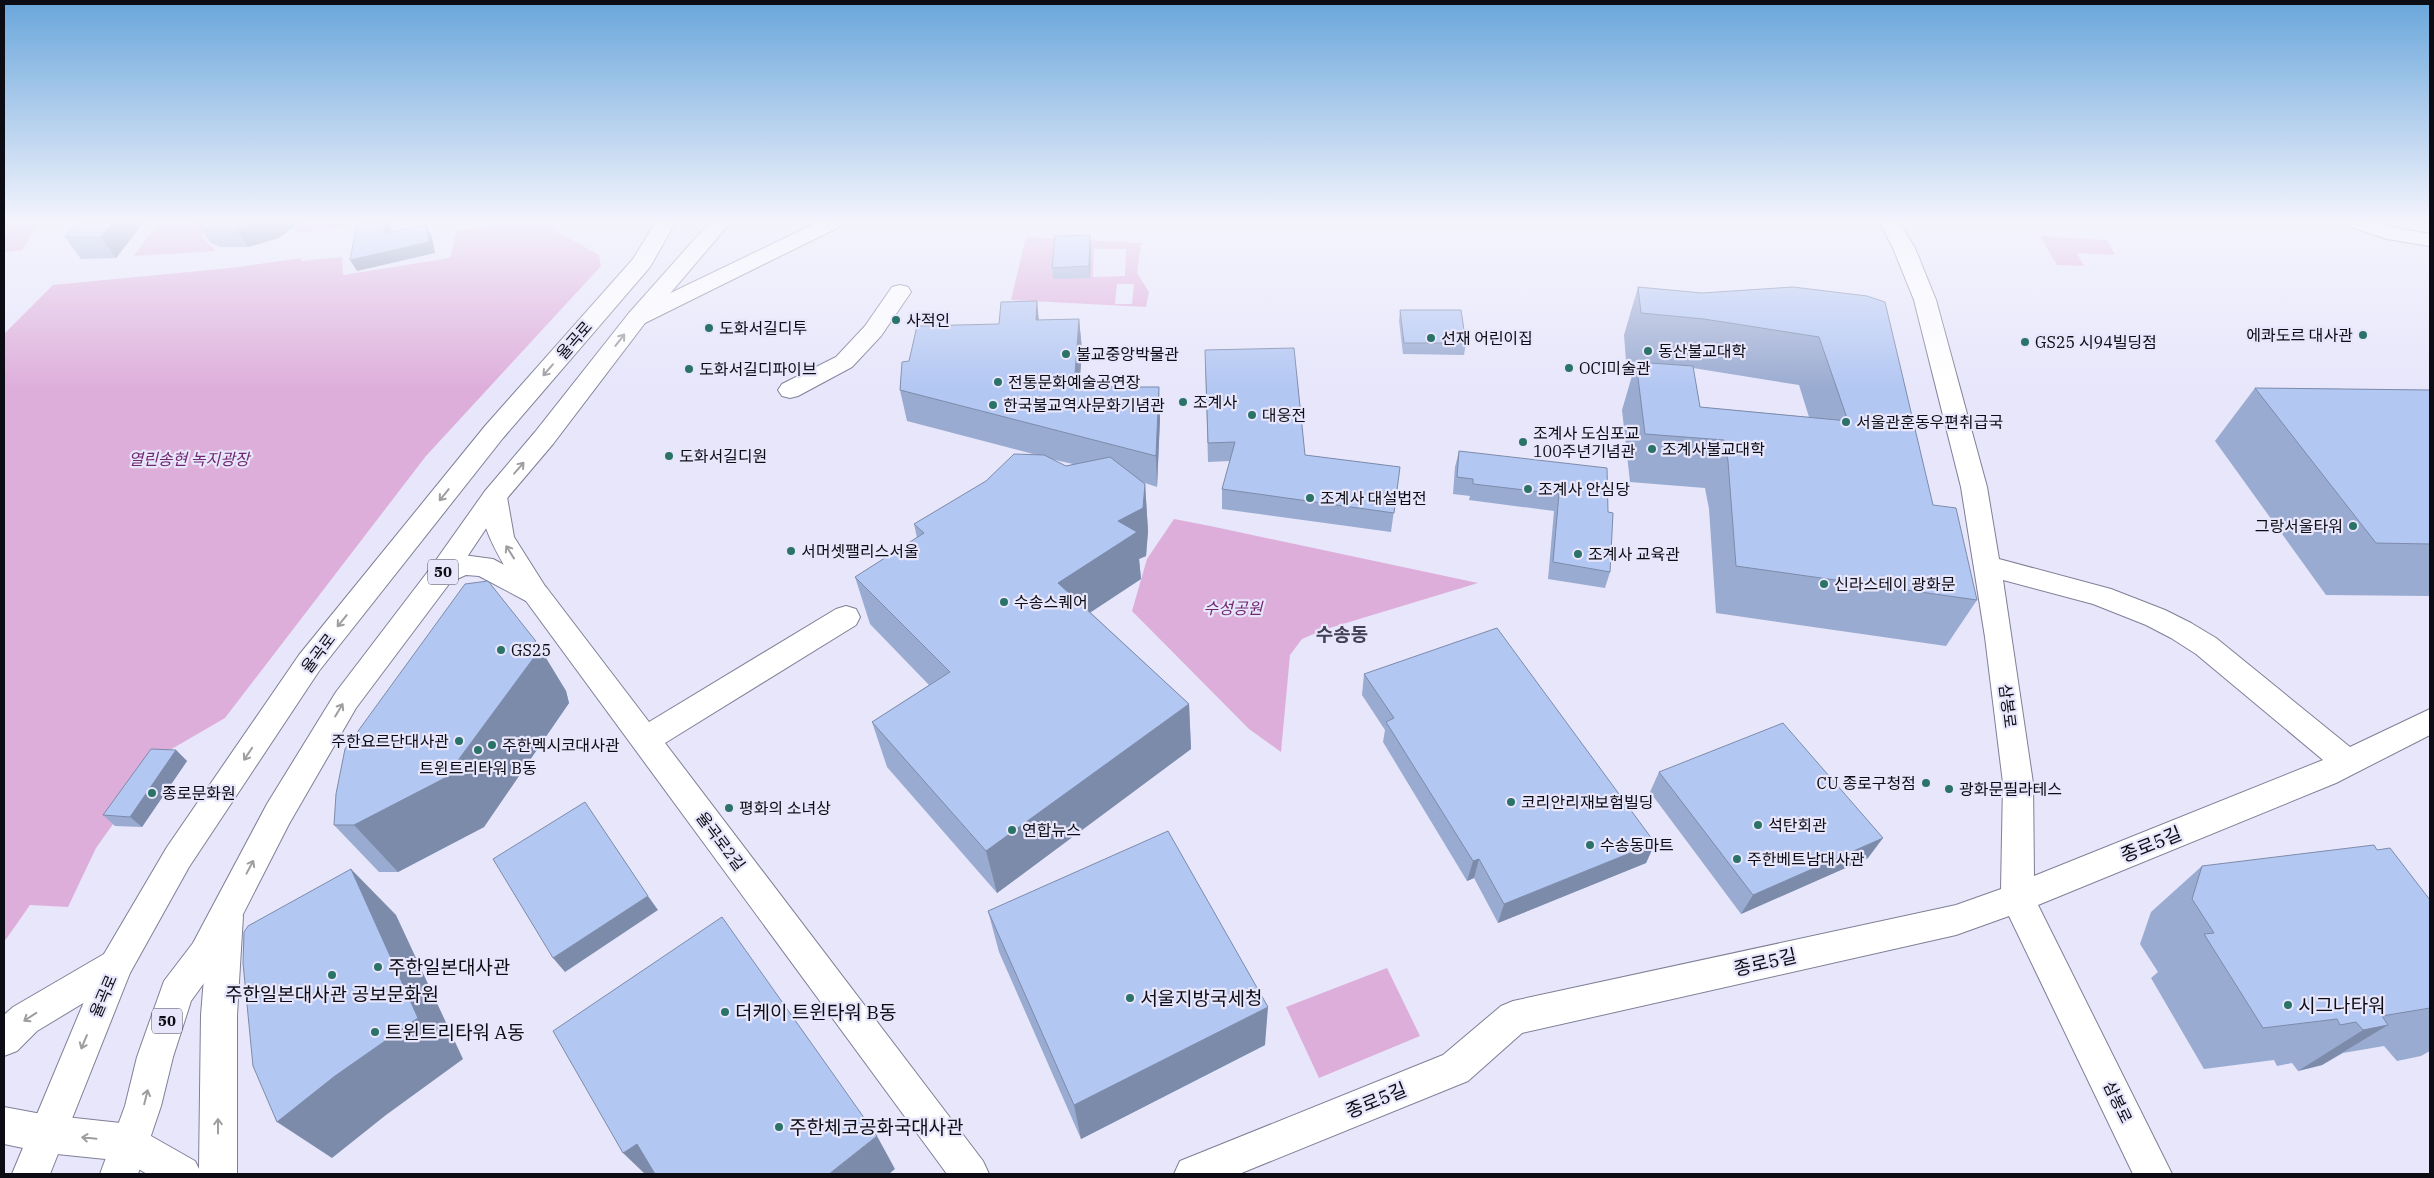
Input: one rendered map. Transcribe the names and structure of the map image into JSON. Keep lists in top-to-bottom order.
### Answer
{
  "streets": {
    "street": [
      "율곡로",
      "50",
      "삼봉로",
      "율곡로2길",
      "종로5길"
    ]
  },
  "crossings": [
    ["50", "율곡로2길"],
    ["삼봉로", "종로5길"]
  ],
  "districts": ["수송동"],
  "parks": ["열린송현 녹지광장", "수성공원"],
  "places": [
    "사적인",
    "도화서길디투",
    "에콰도르 대사관",
    "선재 어린이집",
    "GS25 시94빌딩점",
    "동산불교대학",
    "불교중앙박물관",
    "OCI미술관",
    "도화서길디파이브",
    "전통문화예술공연장",
    "조계사",
    "한국불교역사문화기념관",
    "대웅전",
    "서울관훈동우편취급국",
    "조계사 도심포교 100주년기념관",
    "조계사불교대학",
    "도화서길디원",
    "조계사 안심당",
    "조계사 대설법전",
    "그랑서울타워",
    "서머셋팰리스서울",
    "조계사 교육관",
    "신라스테이 광화문",
    "수송스퀘어",
    "GS25",
    "주한요르단대사관",
    "주한멕시코대사관",
    "트윈트리타워 B동",
    "CU 종로구청점",
    "광화문필라테스",
    "종로문화원",
    "코리안리재보험빌딩",
    "평화의 소녀상",
    "석탄회관",
    "연합뉴스",
    "수송동마트",
    "주한베트남대사관",
    "주한일본대사관",
    "주한일본대사관 공보문화원",
    "서울지방국세청",
    "시그나타워",
    "더케이 트윈타워 B동",
    "트윈트리타워 A동",
    "주한체코공화국대사관"
  ]
}
